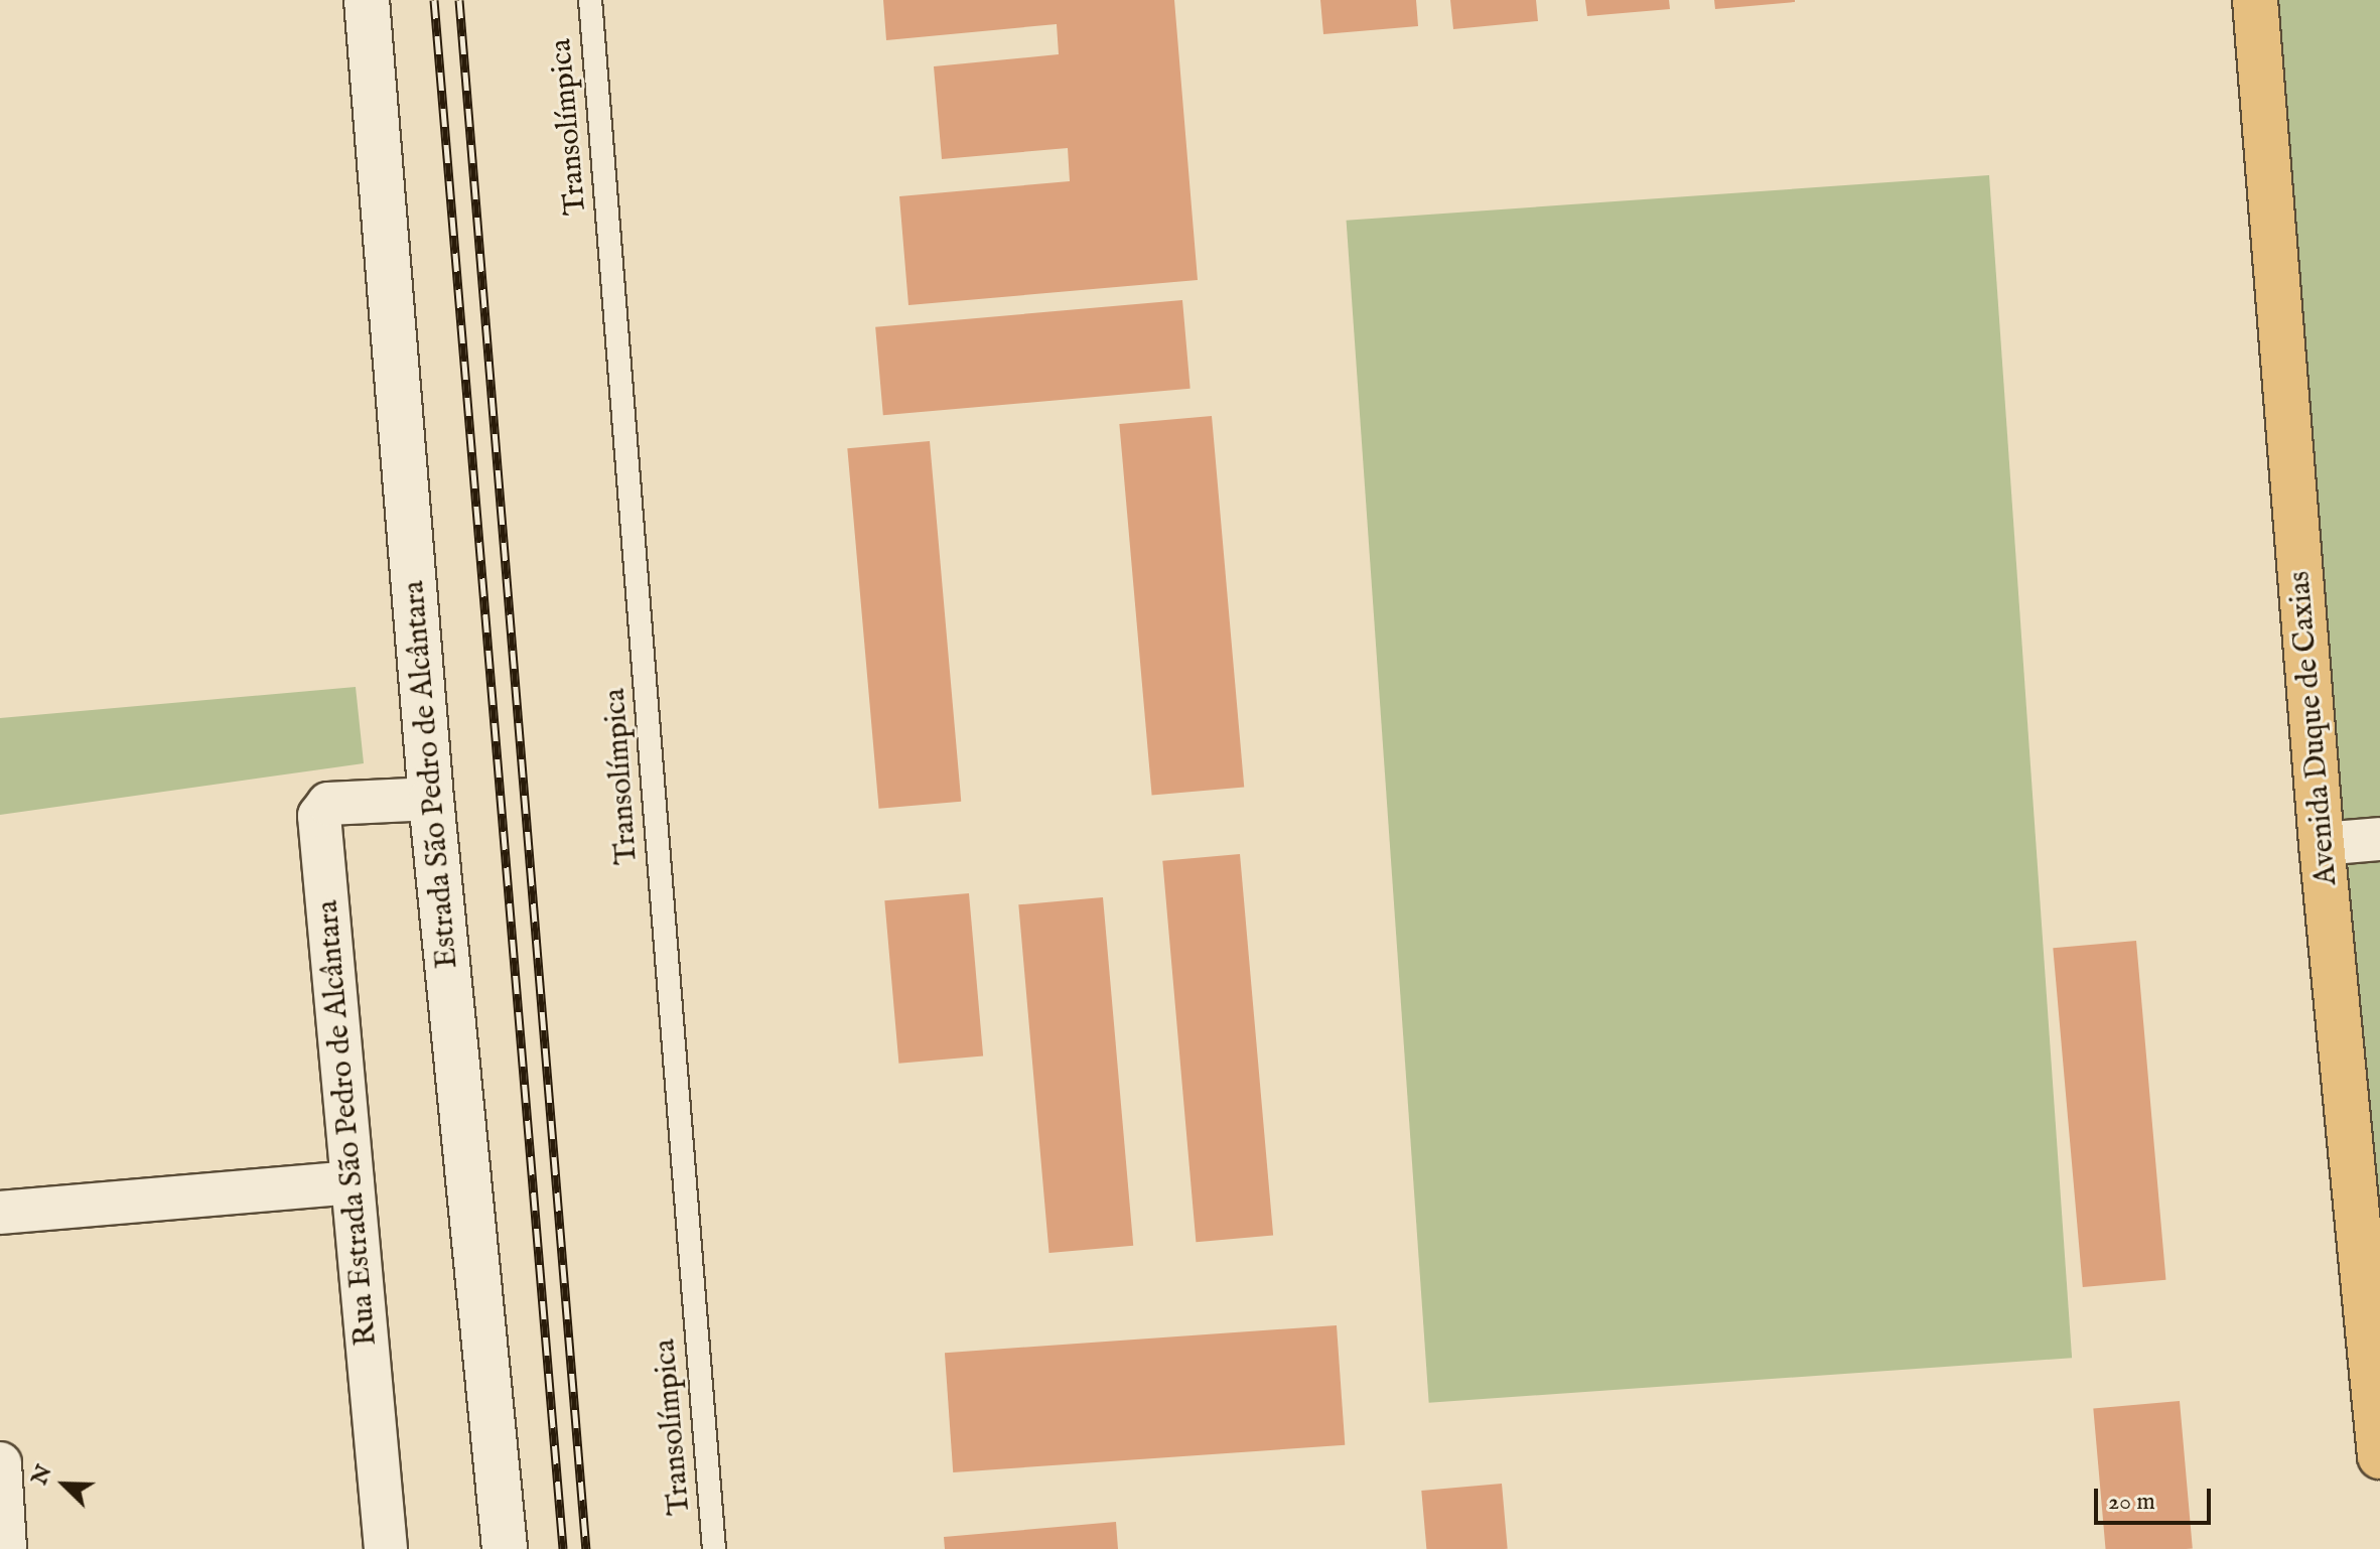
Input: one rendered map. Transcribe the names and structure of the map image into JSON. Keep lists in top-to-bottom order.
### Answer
{
  "streets": {
    "main road": ["Avenida Duque de Caxias"],
    "street": ["Estrada São Pedro de Alcântara", "Rua Estrada São Pedro de Alcântara"],
    "lane": ["Transolímpica"]
  },
  "crossings": [
    ["Estrada São Pedro de Alcântara", "Rua Estrada São Pedro de Alcântara"]
  ],
  "scale_bar": "20 m",
  "north": "top left"
}
